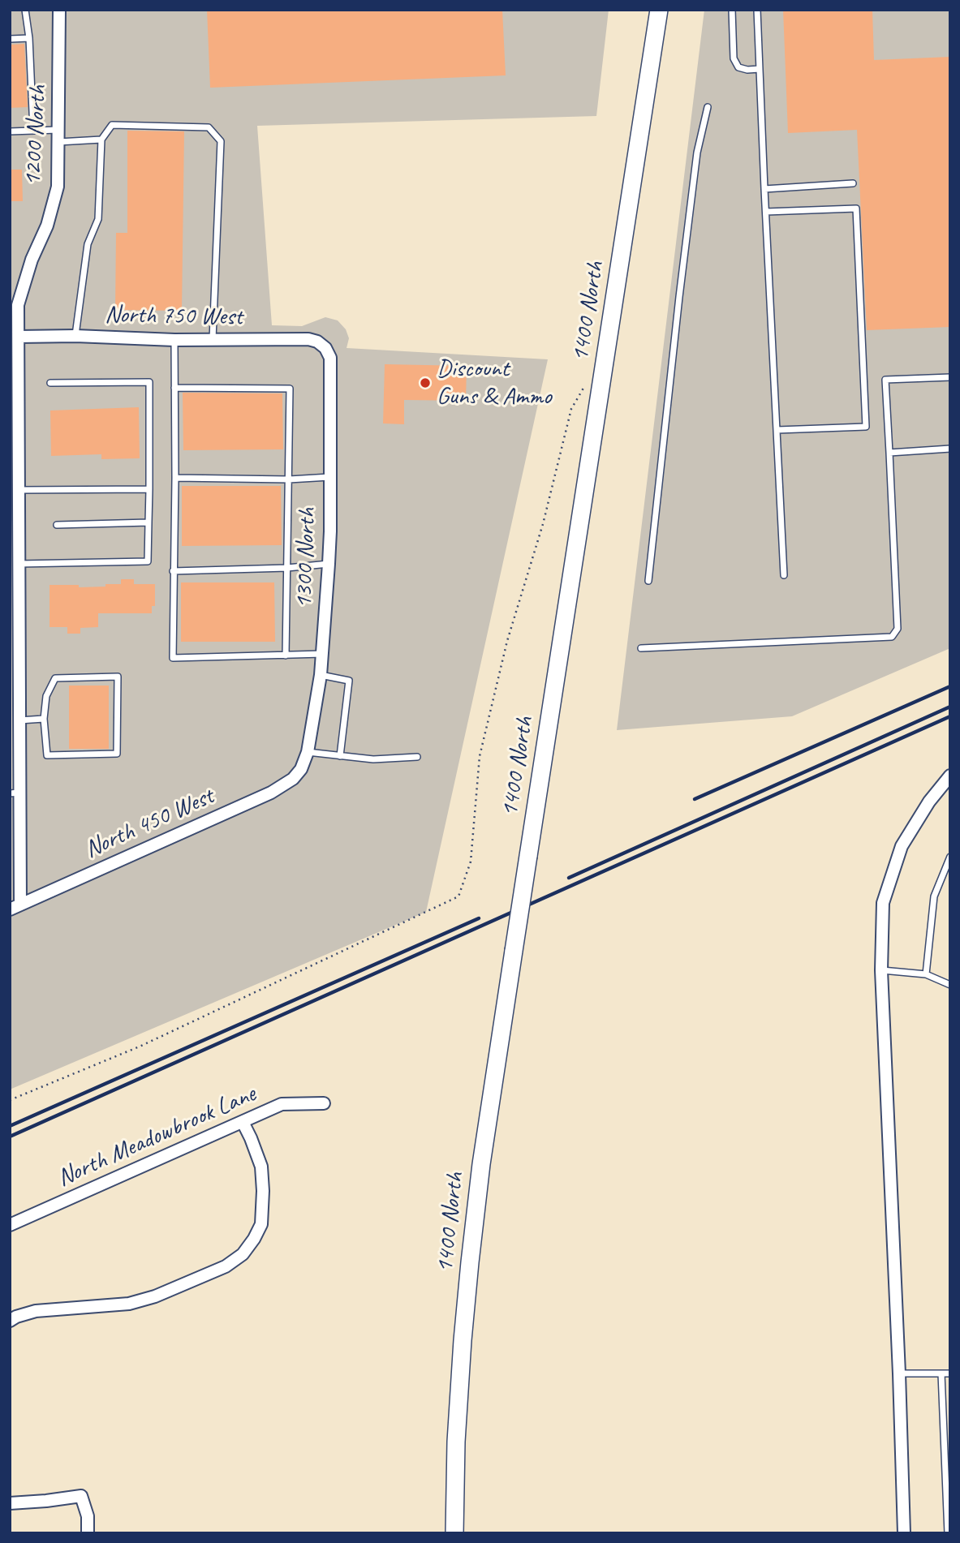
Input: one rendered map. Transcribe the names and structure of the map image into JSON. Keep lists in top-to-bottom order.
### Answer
{
  "streets": {
    "main road": ["1400 North"],
    "street": [
      "1200 North",
      "North 750 West",
      "1300 North",
      "North 450 West",
      "North Meadowbrook Lane"
    ]
  },
  "crossings": [
    ["1200 North", "North 750 West"],
    ["1200 North", "North 450 West"],
    ["North 750 West", "1300 North"],
    ["1300 North", "North 450 West"]
  ],
  "places": ["Discount Guns & Ammo"]
}
